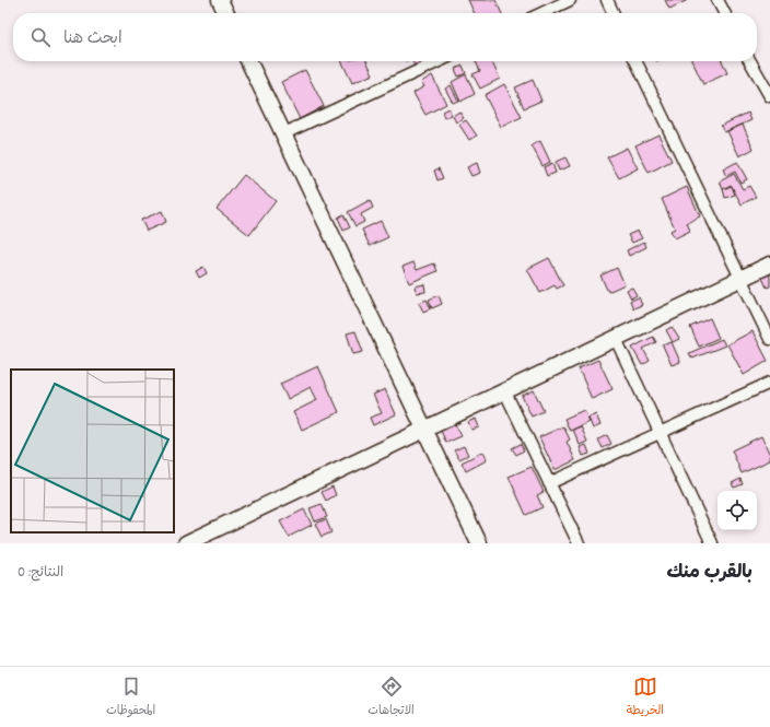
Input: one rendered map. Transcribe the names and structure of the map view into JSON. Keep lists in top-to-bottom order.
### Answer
{
  "page": {
    "search": "ابحث هنا",
    "heading": ["بالقرب منك", "النتائج: 0"],
    "nav": ["الخريطة", "الاتجاهات", "المحفوظات"]
  }
}
